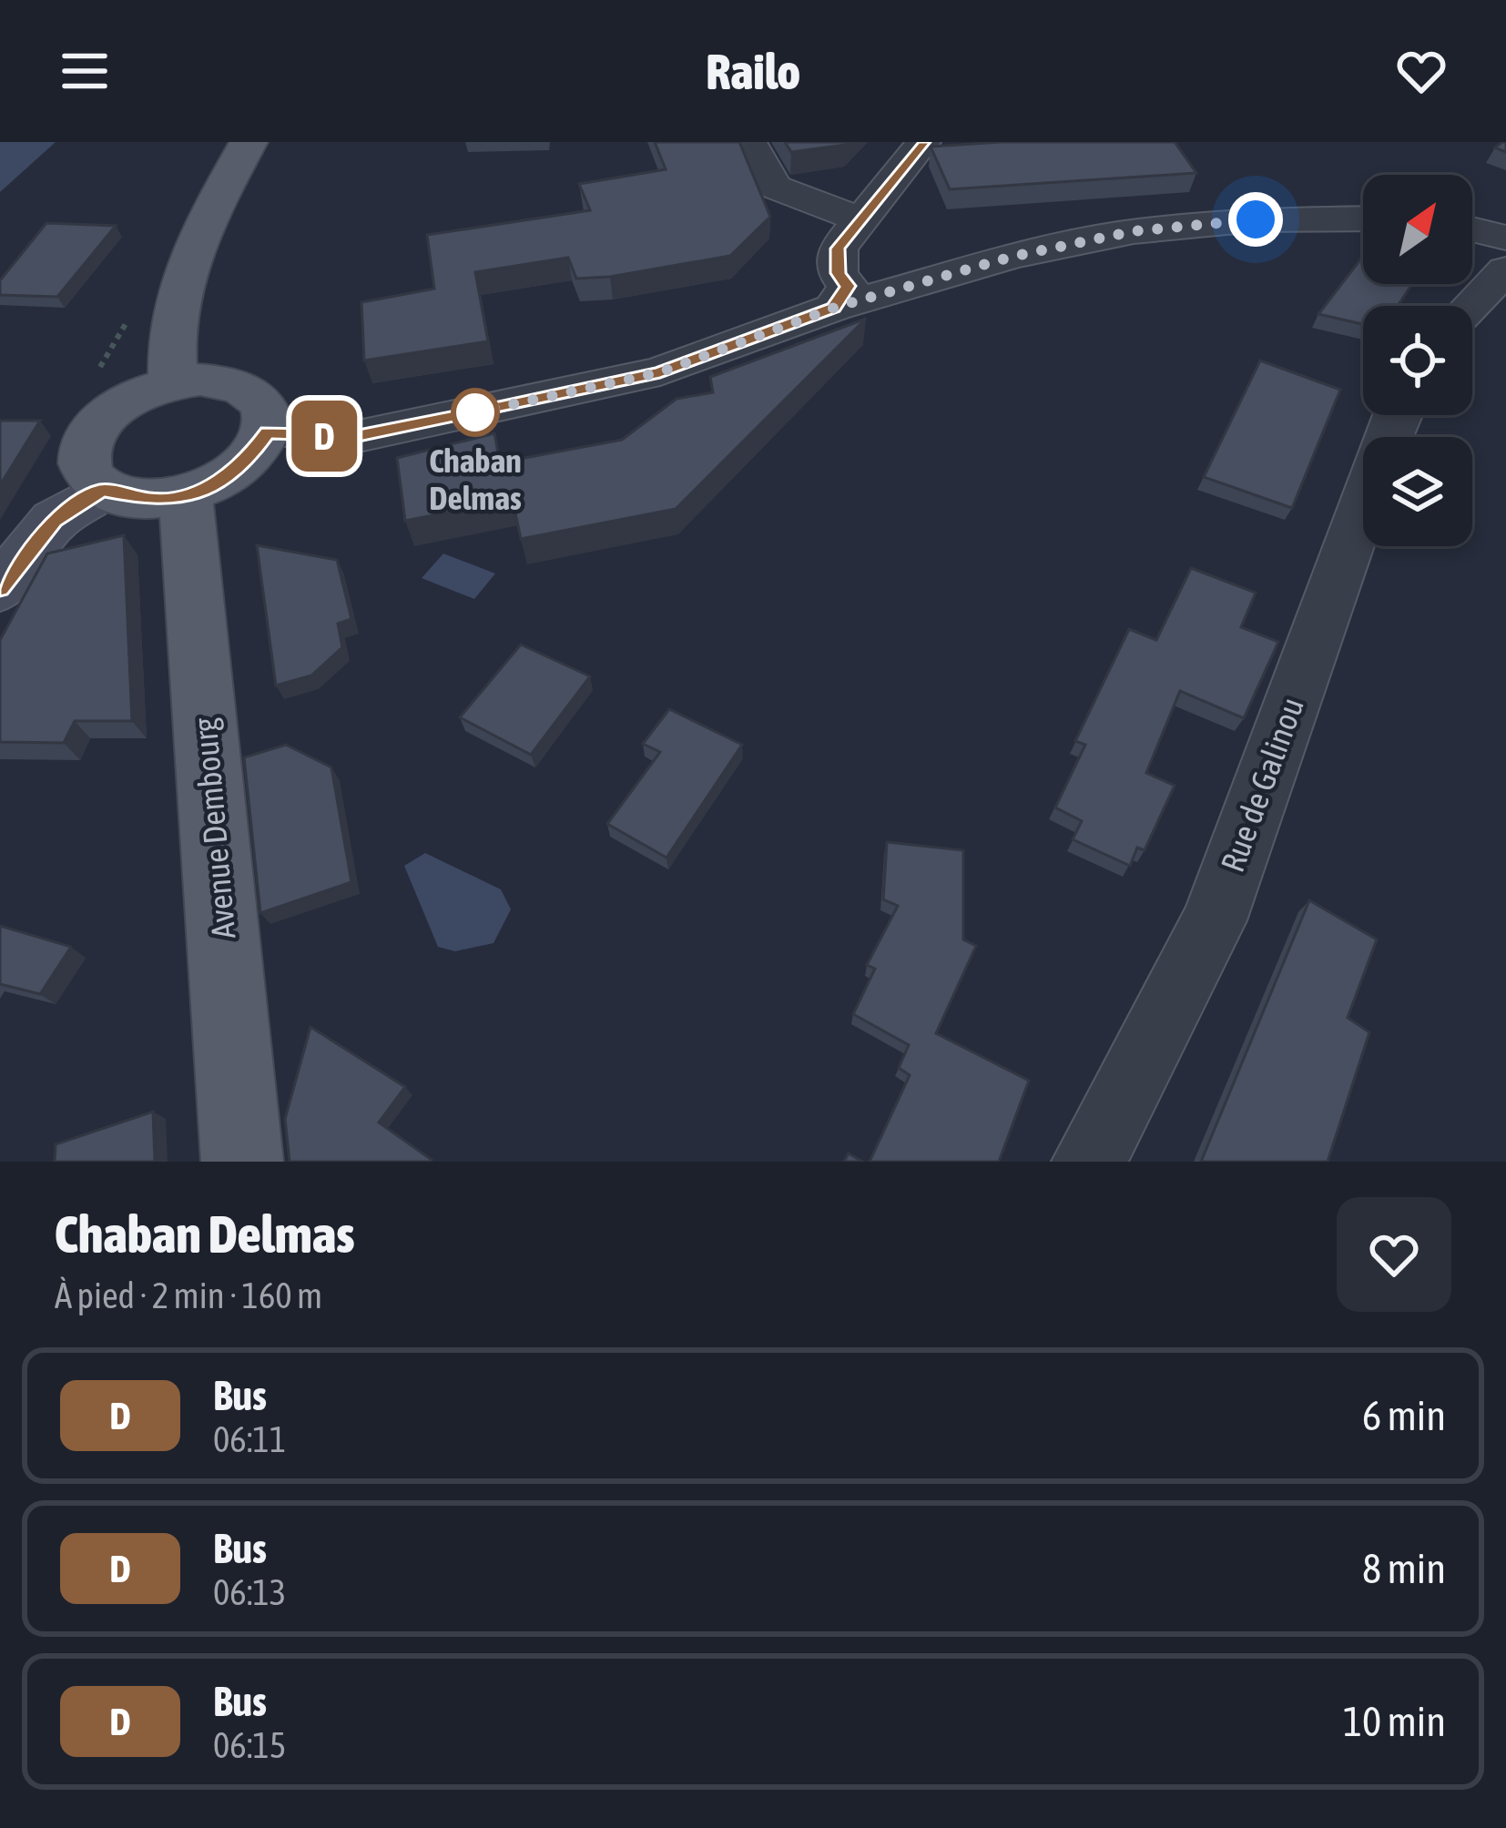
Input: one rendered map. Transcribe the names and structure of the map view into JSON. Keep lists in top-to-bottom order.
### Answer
{
  "streets": {
    "main road": ["Avenue Dembourg"],
    "street": ["Rue de Galinou"]
  },
  "places": ["Chaban Delmas"],
  "lines": ["bus line D"],
  "north": "top right",
  "page": {
    "header": "Railo",
    "on_map": "D",
    "heading": ["Chaban Delmas", "À pied · 2 min · 160 m"],
    "list": [
      {
        "mark": "D",
        "name": "Bus",
        "note": "06:11",
        "value": "6 min"
      },
      {
        "mark": "D",
        "name": "Bus",
        "note": "06:13",
        "value": "8 min"
      },
      {
        "mark": "D",
        "name": "Bus",
        "note": "06:15",
        "value": "10 min"
      }
    ]
  }
}
